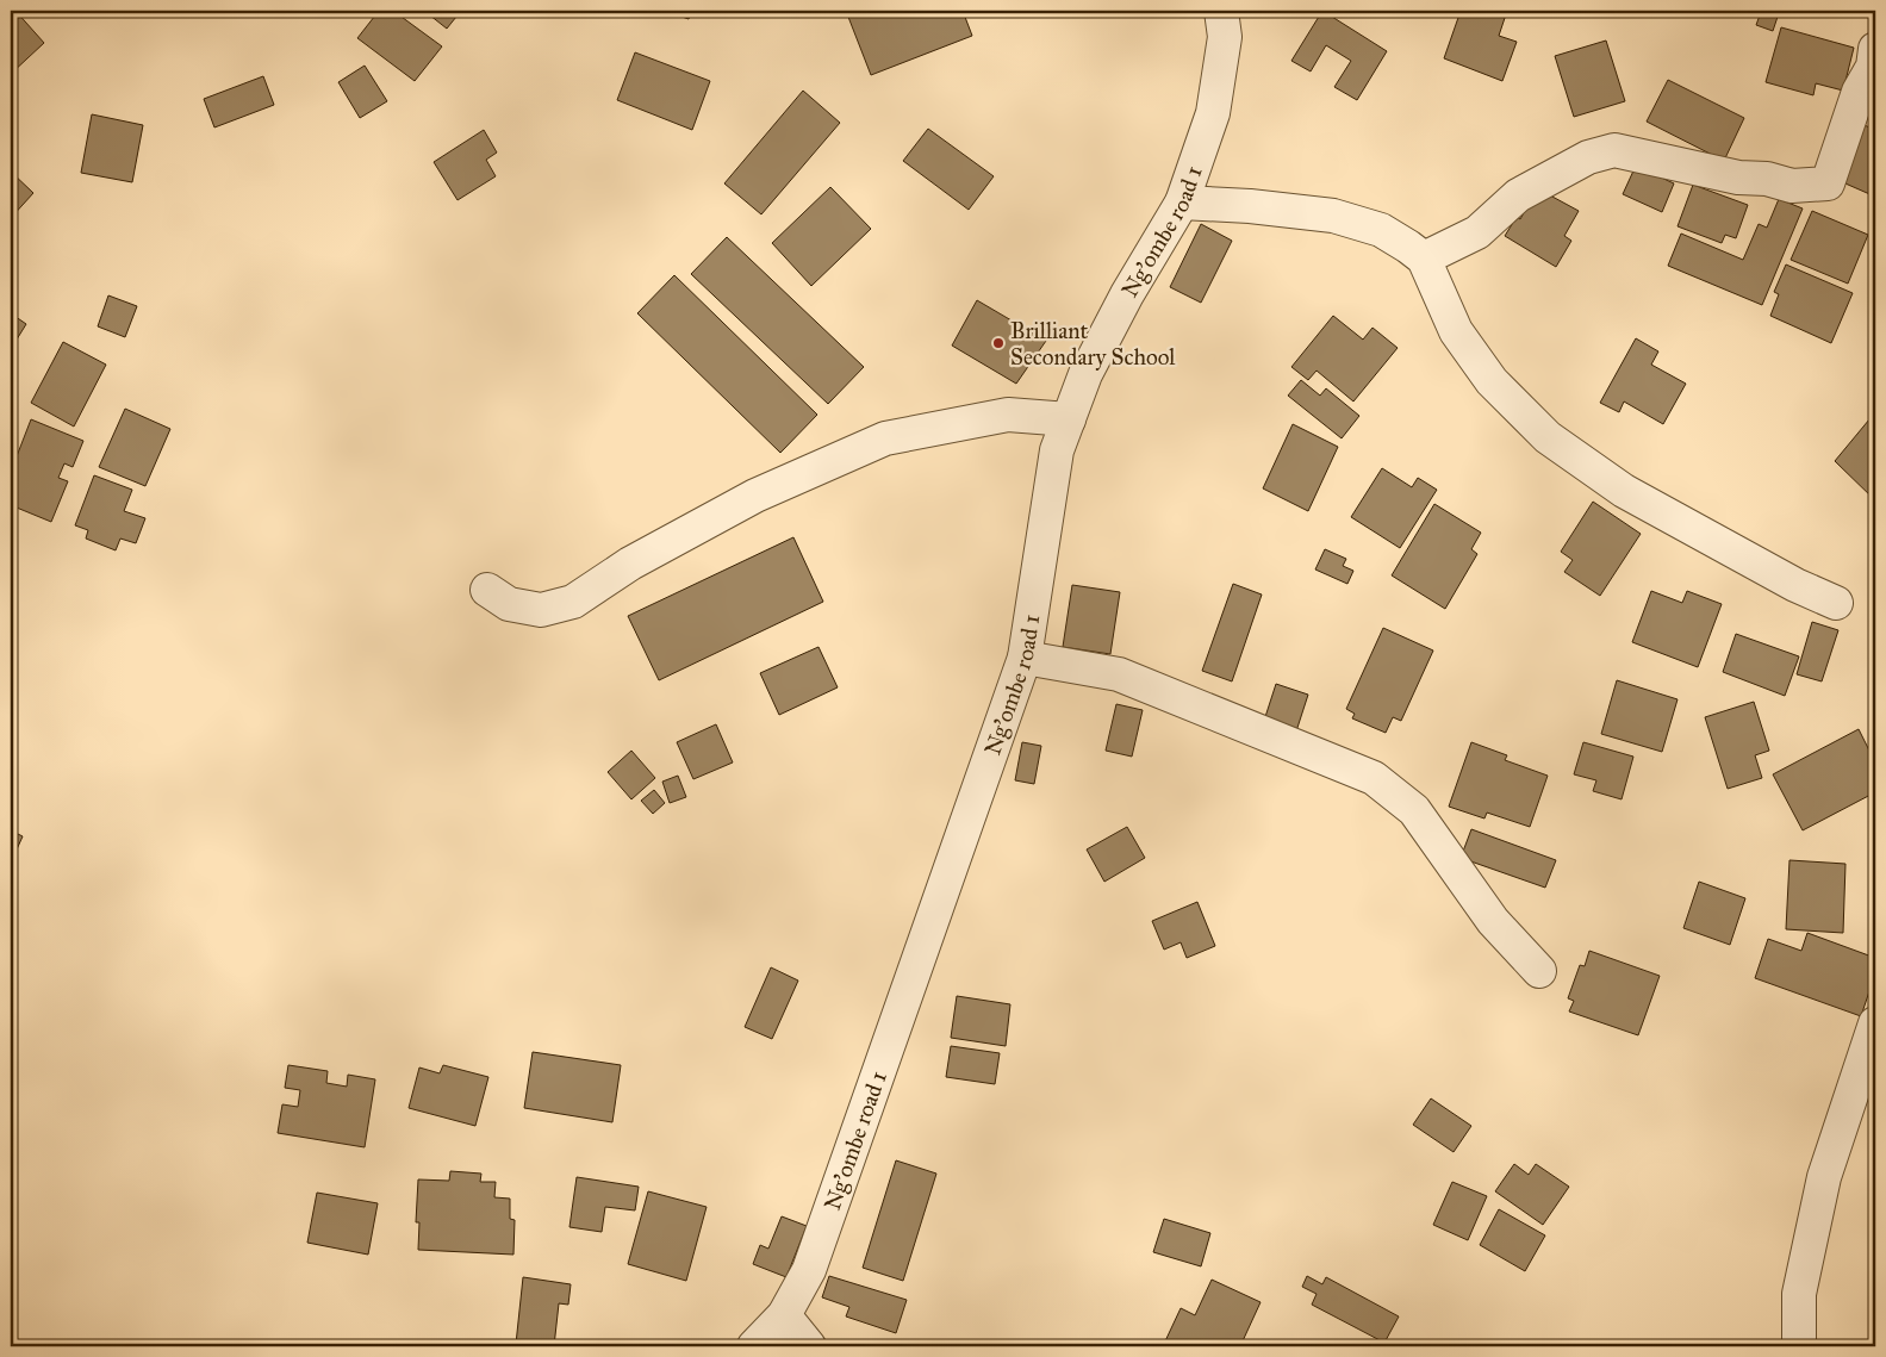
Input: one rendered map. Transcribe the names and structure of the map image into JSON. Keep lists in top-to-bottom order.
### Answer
{
  "streets": {
    "street": ["Ng’ombe road 1"]
  },
  "places": ["Brilliant Secondary School"]
}
